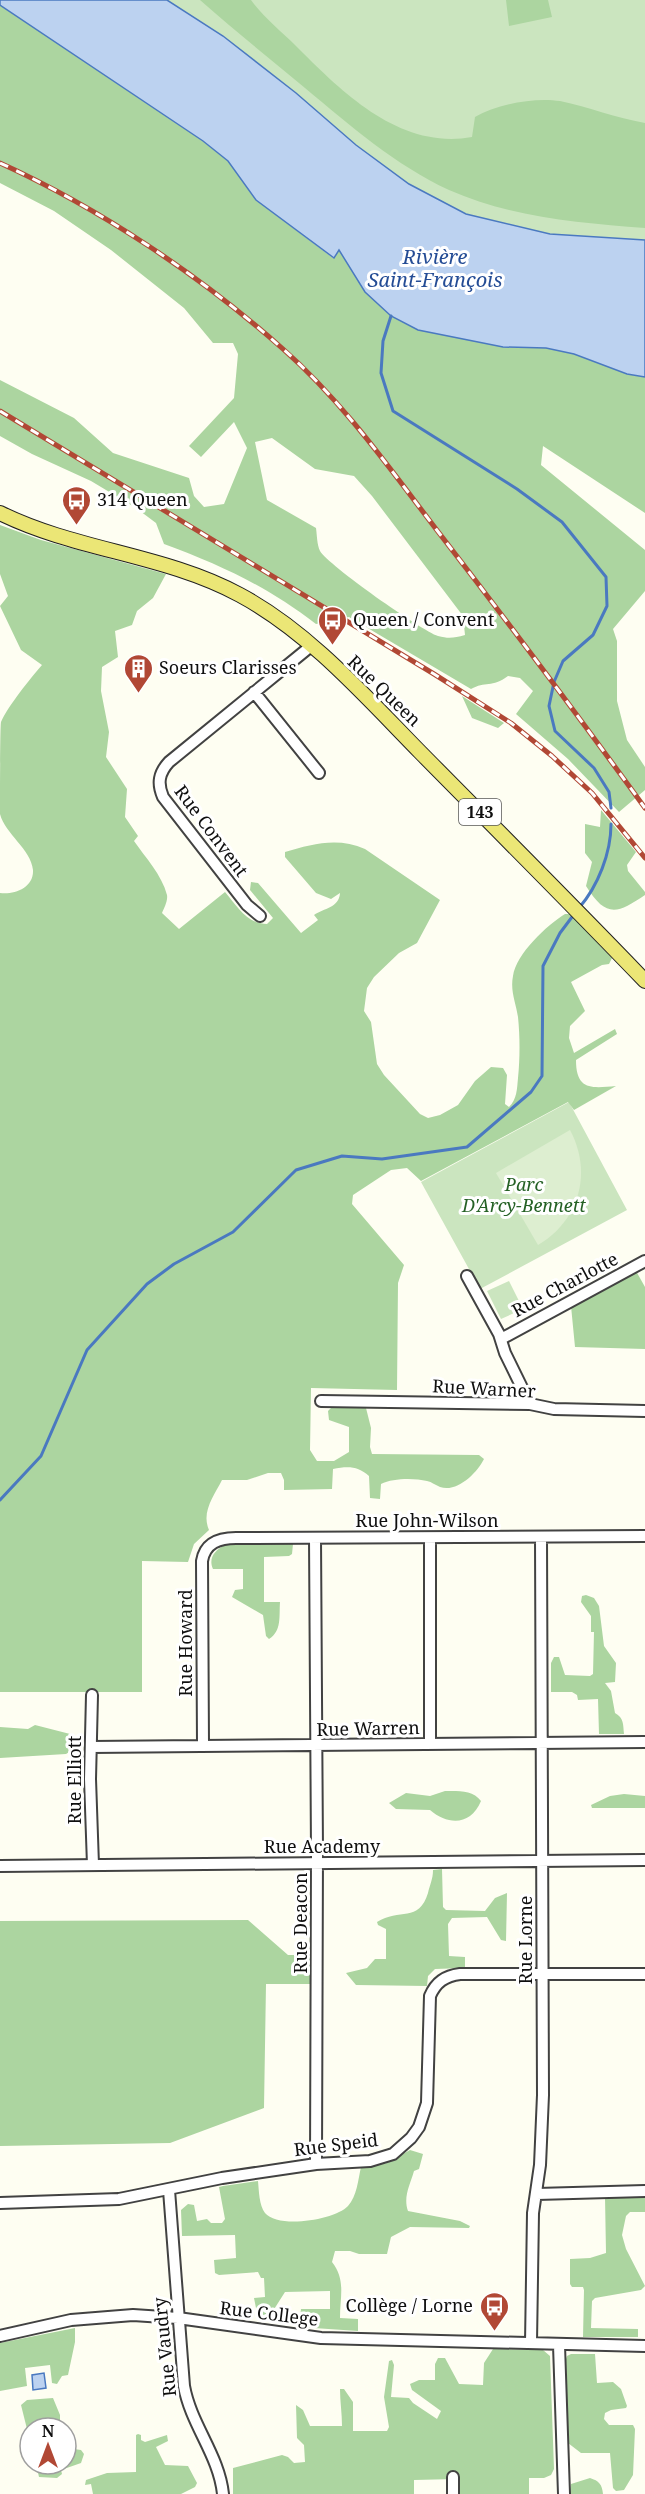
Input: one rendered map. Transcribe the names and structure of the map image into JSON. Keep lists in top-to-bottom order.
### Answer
{
  "streets": {
    "main road": ["Rue Queen", "143"],
    "street": [
      "Rue Convent",
      "Rue Charlotte",
      "Rue Warner",
      "Rue John-Wilson",
      "Rue Howard",
      "Rue Warren",
      "Rue Elliott",
      "Rue Academy",
      "Rue Deacon",
      "Rue Lorne",
      "Rue Speid",
      "Rue College",
      "Rue Vaudry"
    ]
  },
  "crossings": [
    ["Rue Queen", "Rue Convent"],
    ["Rue John-Wilson", "Rue Howard"],
    ["Rue John-Wilson", "Rue Deacon"],
    ["Rue John-Wilson", "Rue Lorne"],
    ["Rue Howard", "Rue Warren"],
    ["Rue Warren", "Rue Elliott"],
    ["Rue Warren", "Rue Deacon"],
    ["Rue Warren", "Rue Lorne"],
    ["Rue Elliott", "Rue Academy"],
    ["Rue Academy", "Rue Deacon"],
    ["Rue Academy", "Rue Lorne"],
    ["Rue Deacon", "Rue Speid"],
    ["Rue Lorne", "Rue Speid"],
    ["Rue Lorne", "Rue College"],
    ["Rue Speid", "Rue Vaudry"],
    ["Rue College", "Rue Vaudry"]
  ],
  "water": ["Rivière Saint-François"],
  "parks": ["Parc D'Arcy-Bennett"],
  "places": {
    "bus stop": ["314 Queen", "Queen / Convent", "Collège / Lorne"],
    "building": ["Soeurs Clarisses"]
  },
  "north": "top"
}
